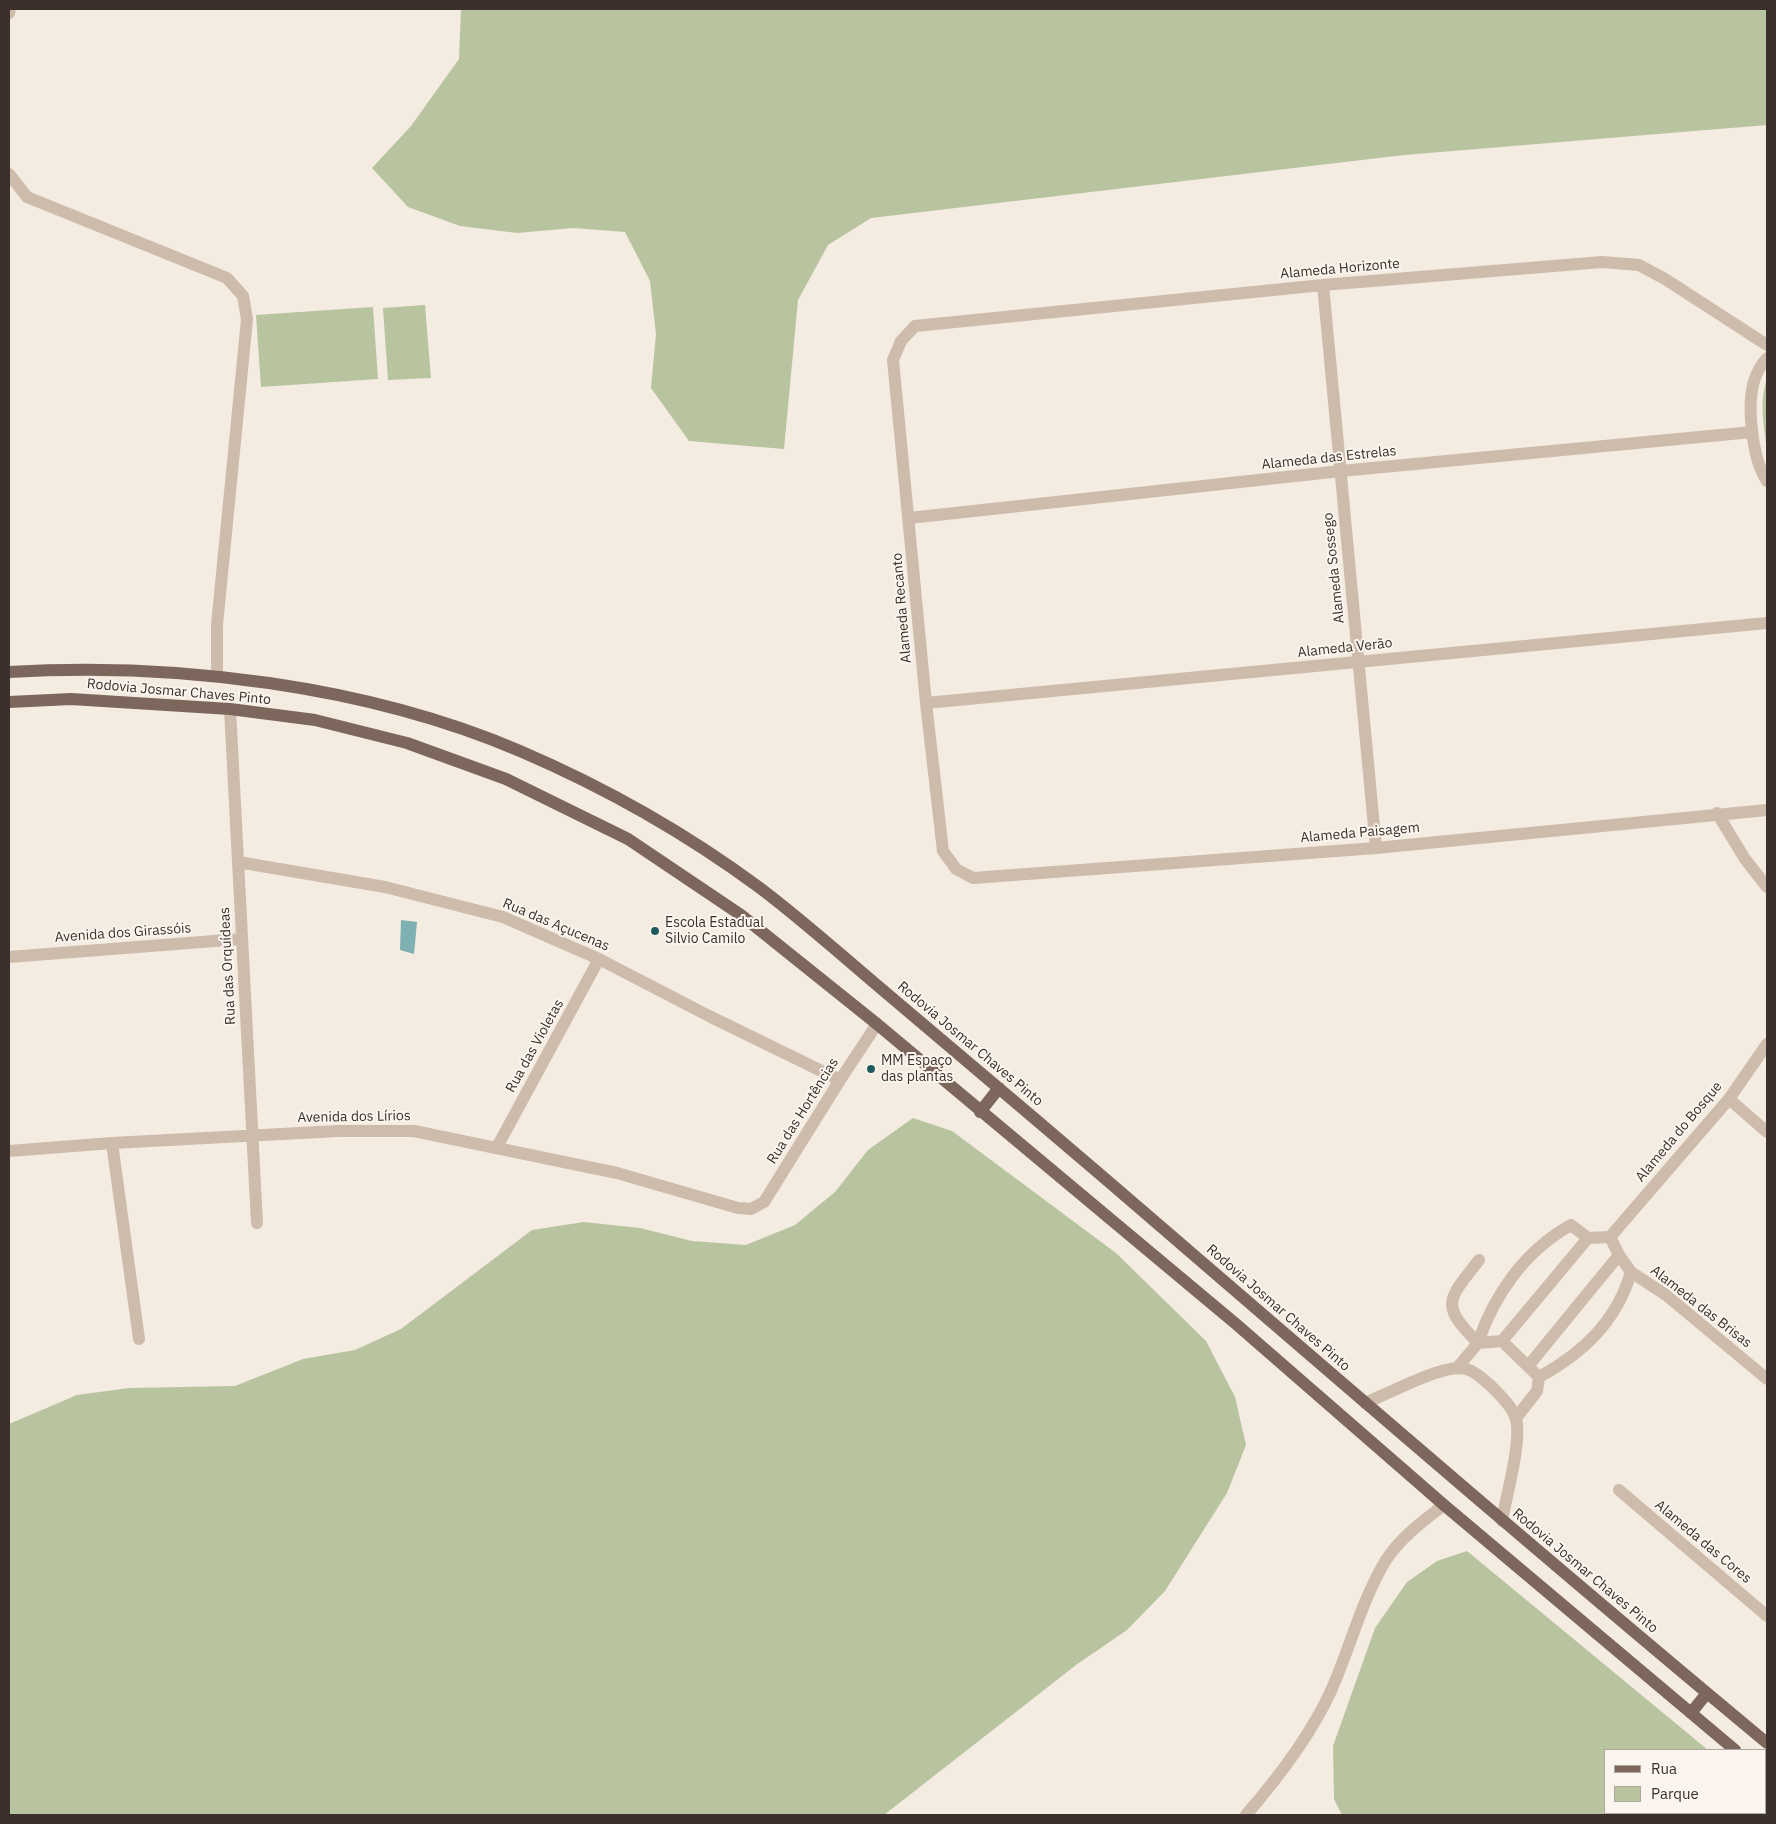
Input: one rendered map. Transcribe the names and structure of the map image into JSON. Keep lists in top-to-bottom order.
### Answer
{
  "streets": {
    "main road": ["Rodovia Josmar Chaves Pinto"],
    "street": [
      "Alameda Horizonte",
      "Alameda das Estrelas",
      "Alameda Sossego",
      "Alameda Recanto",
      "Alameda Verão",
      "Alameda Paisagem",
      "Rua das Açucenas",
      "Avenida dos Girassóis",
      "Rua das Orquídeas",
      "Rua das Violetas",
      "Rua das Hortências",
      "Avenida dos Lírios",
      "Alameda do Bosque",
      "Alameda das Brisas",
      "Alameda das Cores"
    ]
  },
  "crossings": [
    ["Alameda Horizonte", "Alameda Sossego"],
    ["Alameda Horizonte", "Alameda Recanto"],
    ["Alameda das Estrelas", "Alameda Sossego"],
    ["Alameda das Estrelas", "Alameda Recanto"],
    ["Alameda Sossego", "Alameda Verão"],
    ["Alameda Sossego", "Alameda Paisagem"],
    ["Alameda Recanto", "Alameda Verão"],
    ["Alameda Recanto", "Alameda Paisagem"],
    ["Rodovia Josmar Chaves Pinto", "Rua das Orquídeas"],
    ["Rodovia Josmar Chaves Pinto", "Rua das Hortências"],
    ["Rua das Açucenas", "Rua das Orquídeas"],
    ["Rua das Açucenas", "Rua das Violetas"],
    ["Rua das Açucenas", "Rua das Hortências"],
    ["Avenida dos Girassóis", "Rua das Orquídeas"],
    ["Rua das Orquídeas", "Avenida dos Lírios"],
    ["Rua das Violetas", "Avenida dos Lírios"],
    ["Rua das Hortências", "Avenida dos Lírios"],
    ["Alameda do Bosque", "Alameda das Brisas"]
  ],
  "places": ["Escola Estadual Silvio Camilo", "MM Espaço das plantas"],
  "legend": ["Rua", "Parque"]
}
